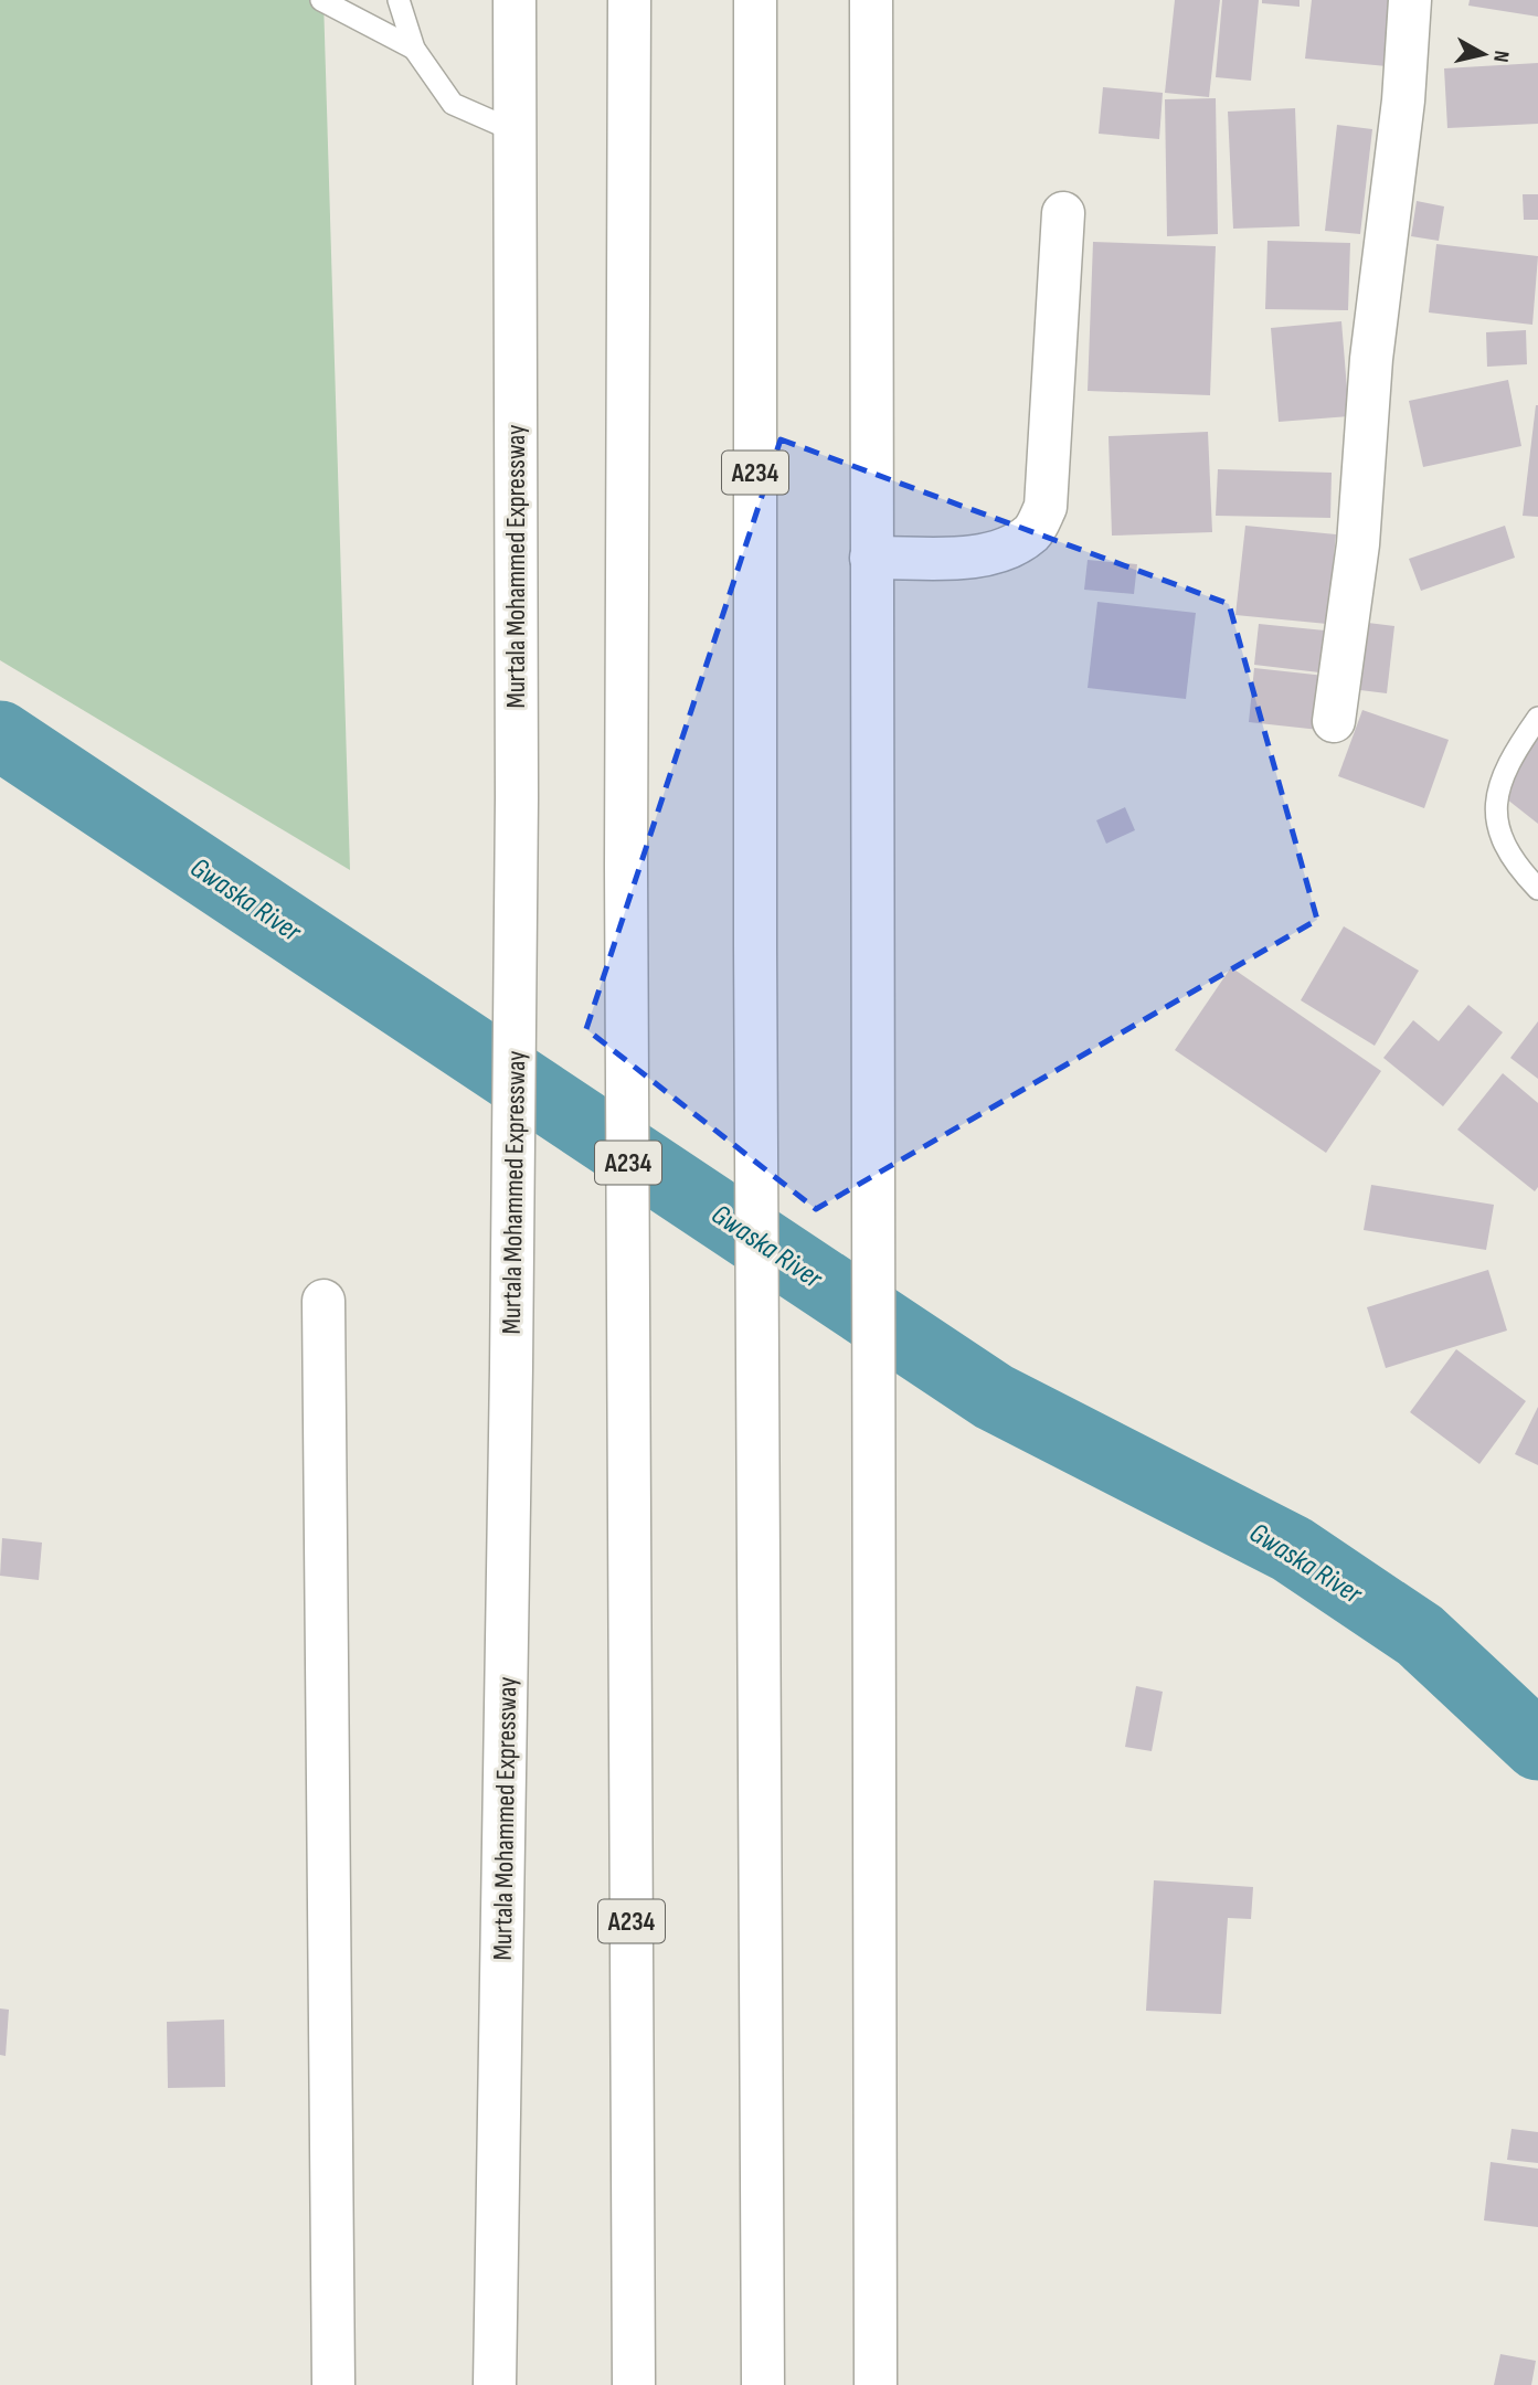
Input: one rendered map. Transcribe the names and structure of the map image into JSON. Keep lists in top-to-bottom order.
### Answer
{
  "streets": {
    "main road": ["A234", "Murtala Mohammed Expressway"]
  },
  "water": ["Gwaska River"],
  "north": "right"
}
